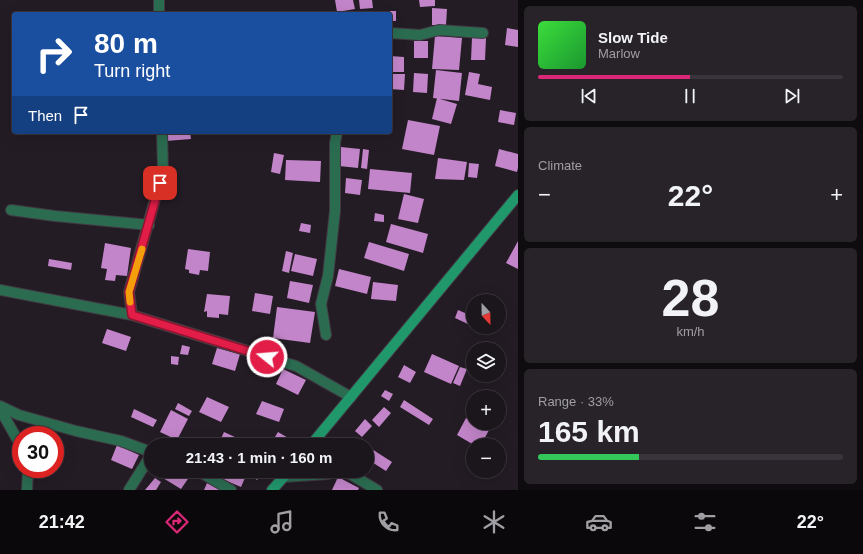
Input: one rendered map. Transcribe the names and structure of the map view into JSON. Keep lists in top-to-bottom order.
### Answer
{
  "north": "bottom",
  "page": {
    "turn": ["80 m", "Turn right"],
    "song": ["Slow Tide", "Marlow"],
    "then": "Then",
    "tile": [
      "Climate",
      ["28", "km/h"],
      ["Range · 33%", "165 km"]
    ],
    "heat": ["−", "22°", "+"],
    "map_buttons": ["+", "−"],
    "limit": "30",
    "trip": "21:43 · 1 min · 160 m",
    "tabs": ["21:42", "22°"]
  }
}
